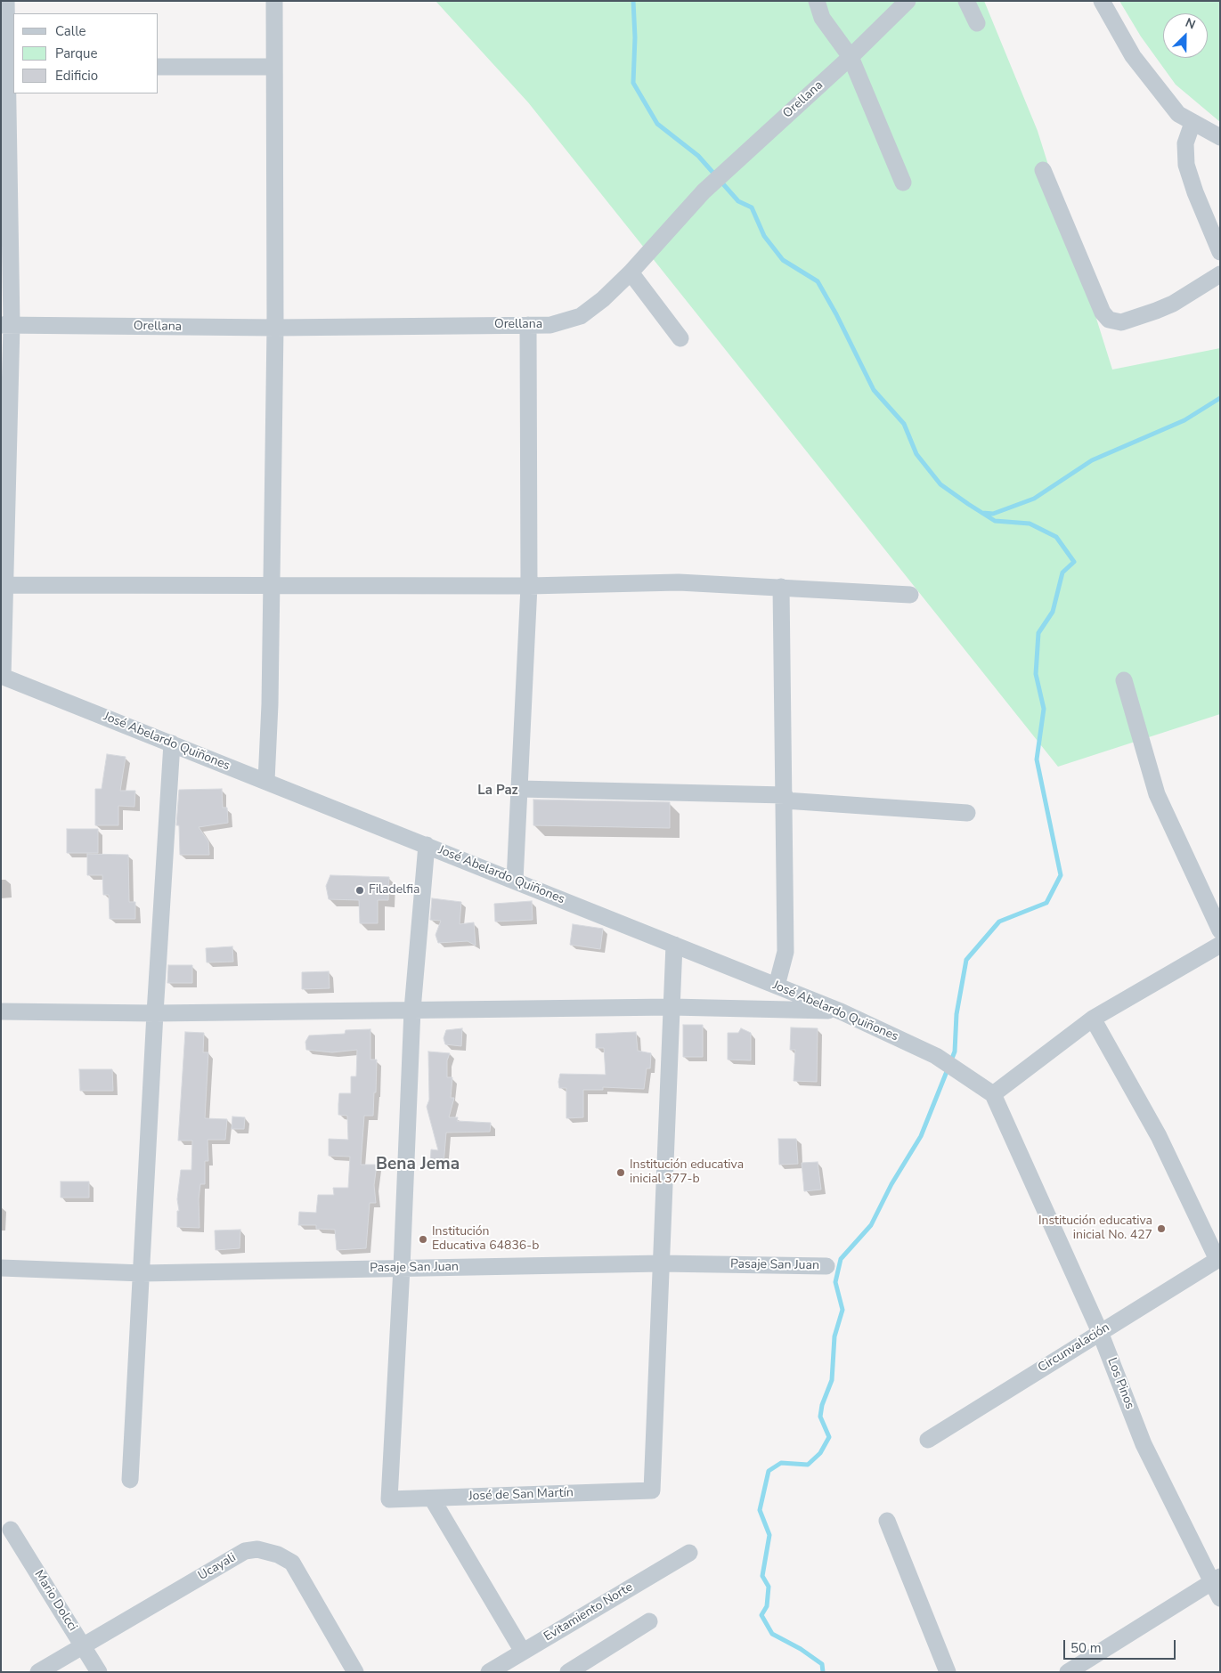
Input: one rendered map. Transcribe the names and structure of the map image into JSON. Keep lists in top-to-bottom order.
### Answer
{
  "streets": {
    "street": [
      "Orellana",
      "José Abelardo Quiñones",
      "Pasaje San Juan",
      "Circunvalación",
      "Los Pinos",
      "José de San Martín",
      "Ucayali",
      "Mario Dolcci",
      "Evitamiento Norte"
    ]
  },
  "crossings": [
    ["José Abelardo Quiñones", "Los Pinos"],
    ["Pasaje San Juan", "José de San Martín"],
    ["Circunvalación", "Los Pinos"],
    ["Ucayali", "Mario Dolcci"]
  ],
  "districts": ["La Paz", "Bena Jema"],
  "places": [
    "Filadelfia",
    "Institución educativa inicial 377-b",
    "Institución educativa inicial No. 427",
    "Institución Educativa 64836-b"
  ],
  "legend": ["Calle", "Parque", "Edificio"],
  "scale_bar": "50 m",
  "north": "top right"
}
